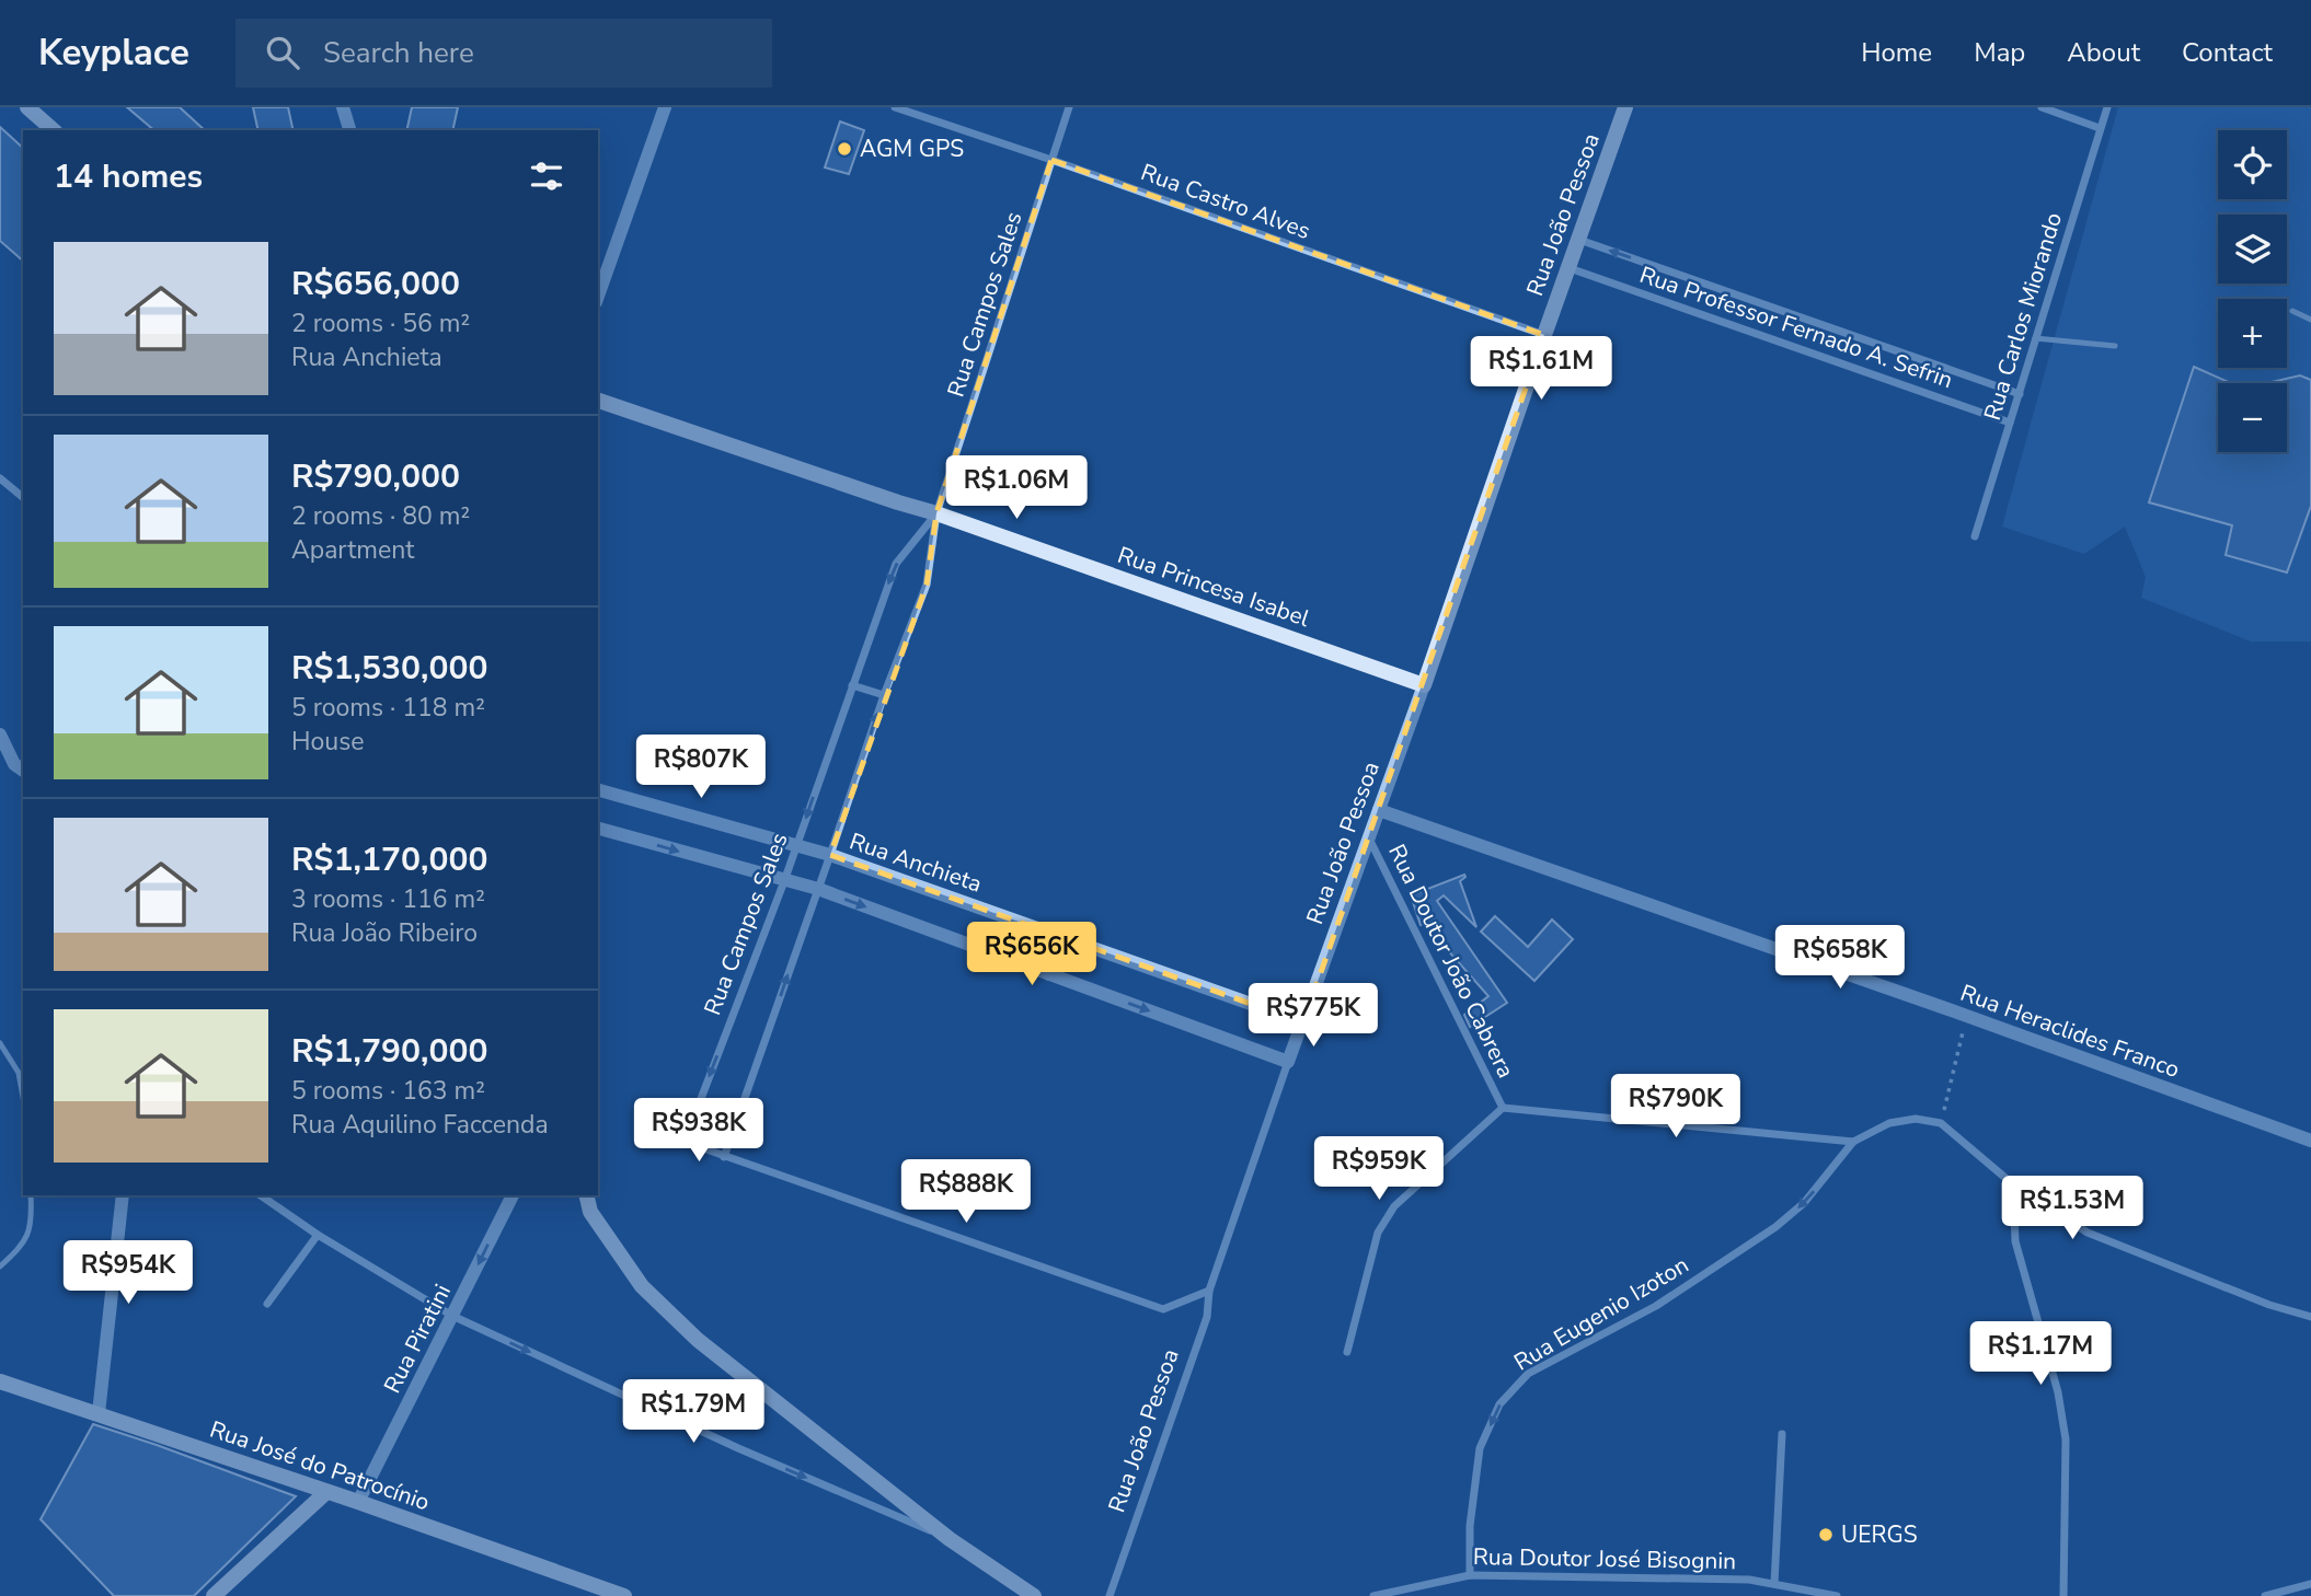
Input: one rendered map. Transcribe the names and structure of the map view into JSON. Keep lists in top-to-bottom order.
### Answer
{
  "streets": {
    "main road": ["Rua João Pessoa", "Rua Princesa Isabel", "Rua José do Patrocínio"],
    "street": [
      "Rua Castro Alves",
      "Rua Campos Sales",
      "Rua Carlos Miorando",
      "Rua Professor Fernado A. Sefrin",
      "Rua Anchieta",
      "Rua Doutor João Cabrera",
      "Rua Heraclides Franco",
      "Rua Eugenio Izoton",
      "Rua Piratini",
      "Rua Doutor José Bisognin"
    ]
  },
  "crossings": [
    ["Rua Castro Alves", "Rua João Pessoa"],
    ["Rua Castro Alves", "Rua Campos Sales"],
    ["Rua João Pessoa", "Rua Professor Fernado A. Sefrin"],
    ["Rua João Pessoa", "Rua Princesa Isabel"],
    ["Rua João Pessoa", "Rua Anchieta"],
    ["Rua João Pessoa", "Rua Doutor João Cabrera"],
    ["Rua João Pessoa", "Rua Heraclides Franco"],
    ["Rua Campos Sales", "Rua Princesa Isabel"],
    ["Rua Campos Sales", "Rua Anchieta"],
    ["Rua Carlos Miorando", "Rua Professor Fernado A. Sefrin"],
    ["Rua Doutor João Cabrera", "Rua Eugenio Izoton"],
    ["Rua Eugenio Izoton", "Rua Doutor José Bisognin"],
    ["Rua Piratini", "Rua José do Patrocínio"]
  ],
  "one_way": ["Rua Eugenio Izoton", "Rua Piratini"],
  "places": ["AGM GPS", "UERGS"],
  "page": {
    "header": "Keyplace",
    "search": "Search here",
    "nav": [
      "Home",
      "Map",
      "About",
      "Contact"
    ],
    "map_buttons": ["+", "−"],
    "heading": "14 homes",
    "list": [
      {
        "name": "R$656,000",
        "note": "2 rooms · 56 m² · Rua Anchieta"
      },
      {
        "name": "R$790,000",
        "note": "2 rooms · 80 m² · Apartment"
      },
      {
        "name": "R$1,530,000",
        "note": "5 rooms · 118 m² · House"
      },
      {
        "name": "R$1,170,000",
        "note": "3 rooms · 116 m² · Rua João Ribeiro"
      },
      {
        "name": "R$1,790,000",
        "note": "5 rooms · 163 m² · Rua Aquilino Faccenda"
      }
    ],
    "price": [
      "R$1.61M",
      "R$1.06M",
      "R$807K",
      "R$656K",
      "R$658K",
      "R$775K",
      "R$790K",
      "R$938K",
      "R$959K",
      "R$888K",
      "R$1.53M",
      "R$954K",
      "R$1.17M",
      "R$1.79M"
    ]
  }
}
